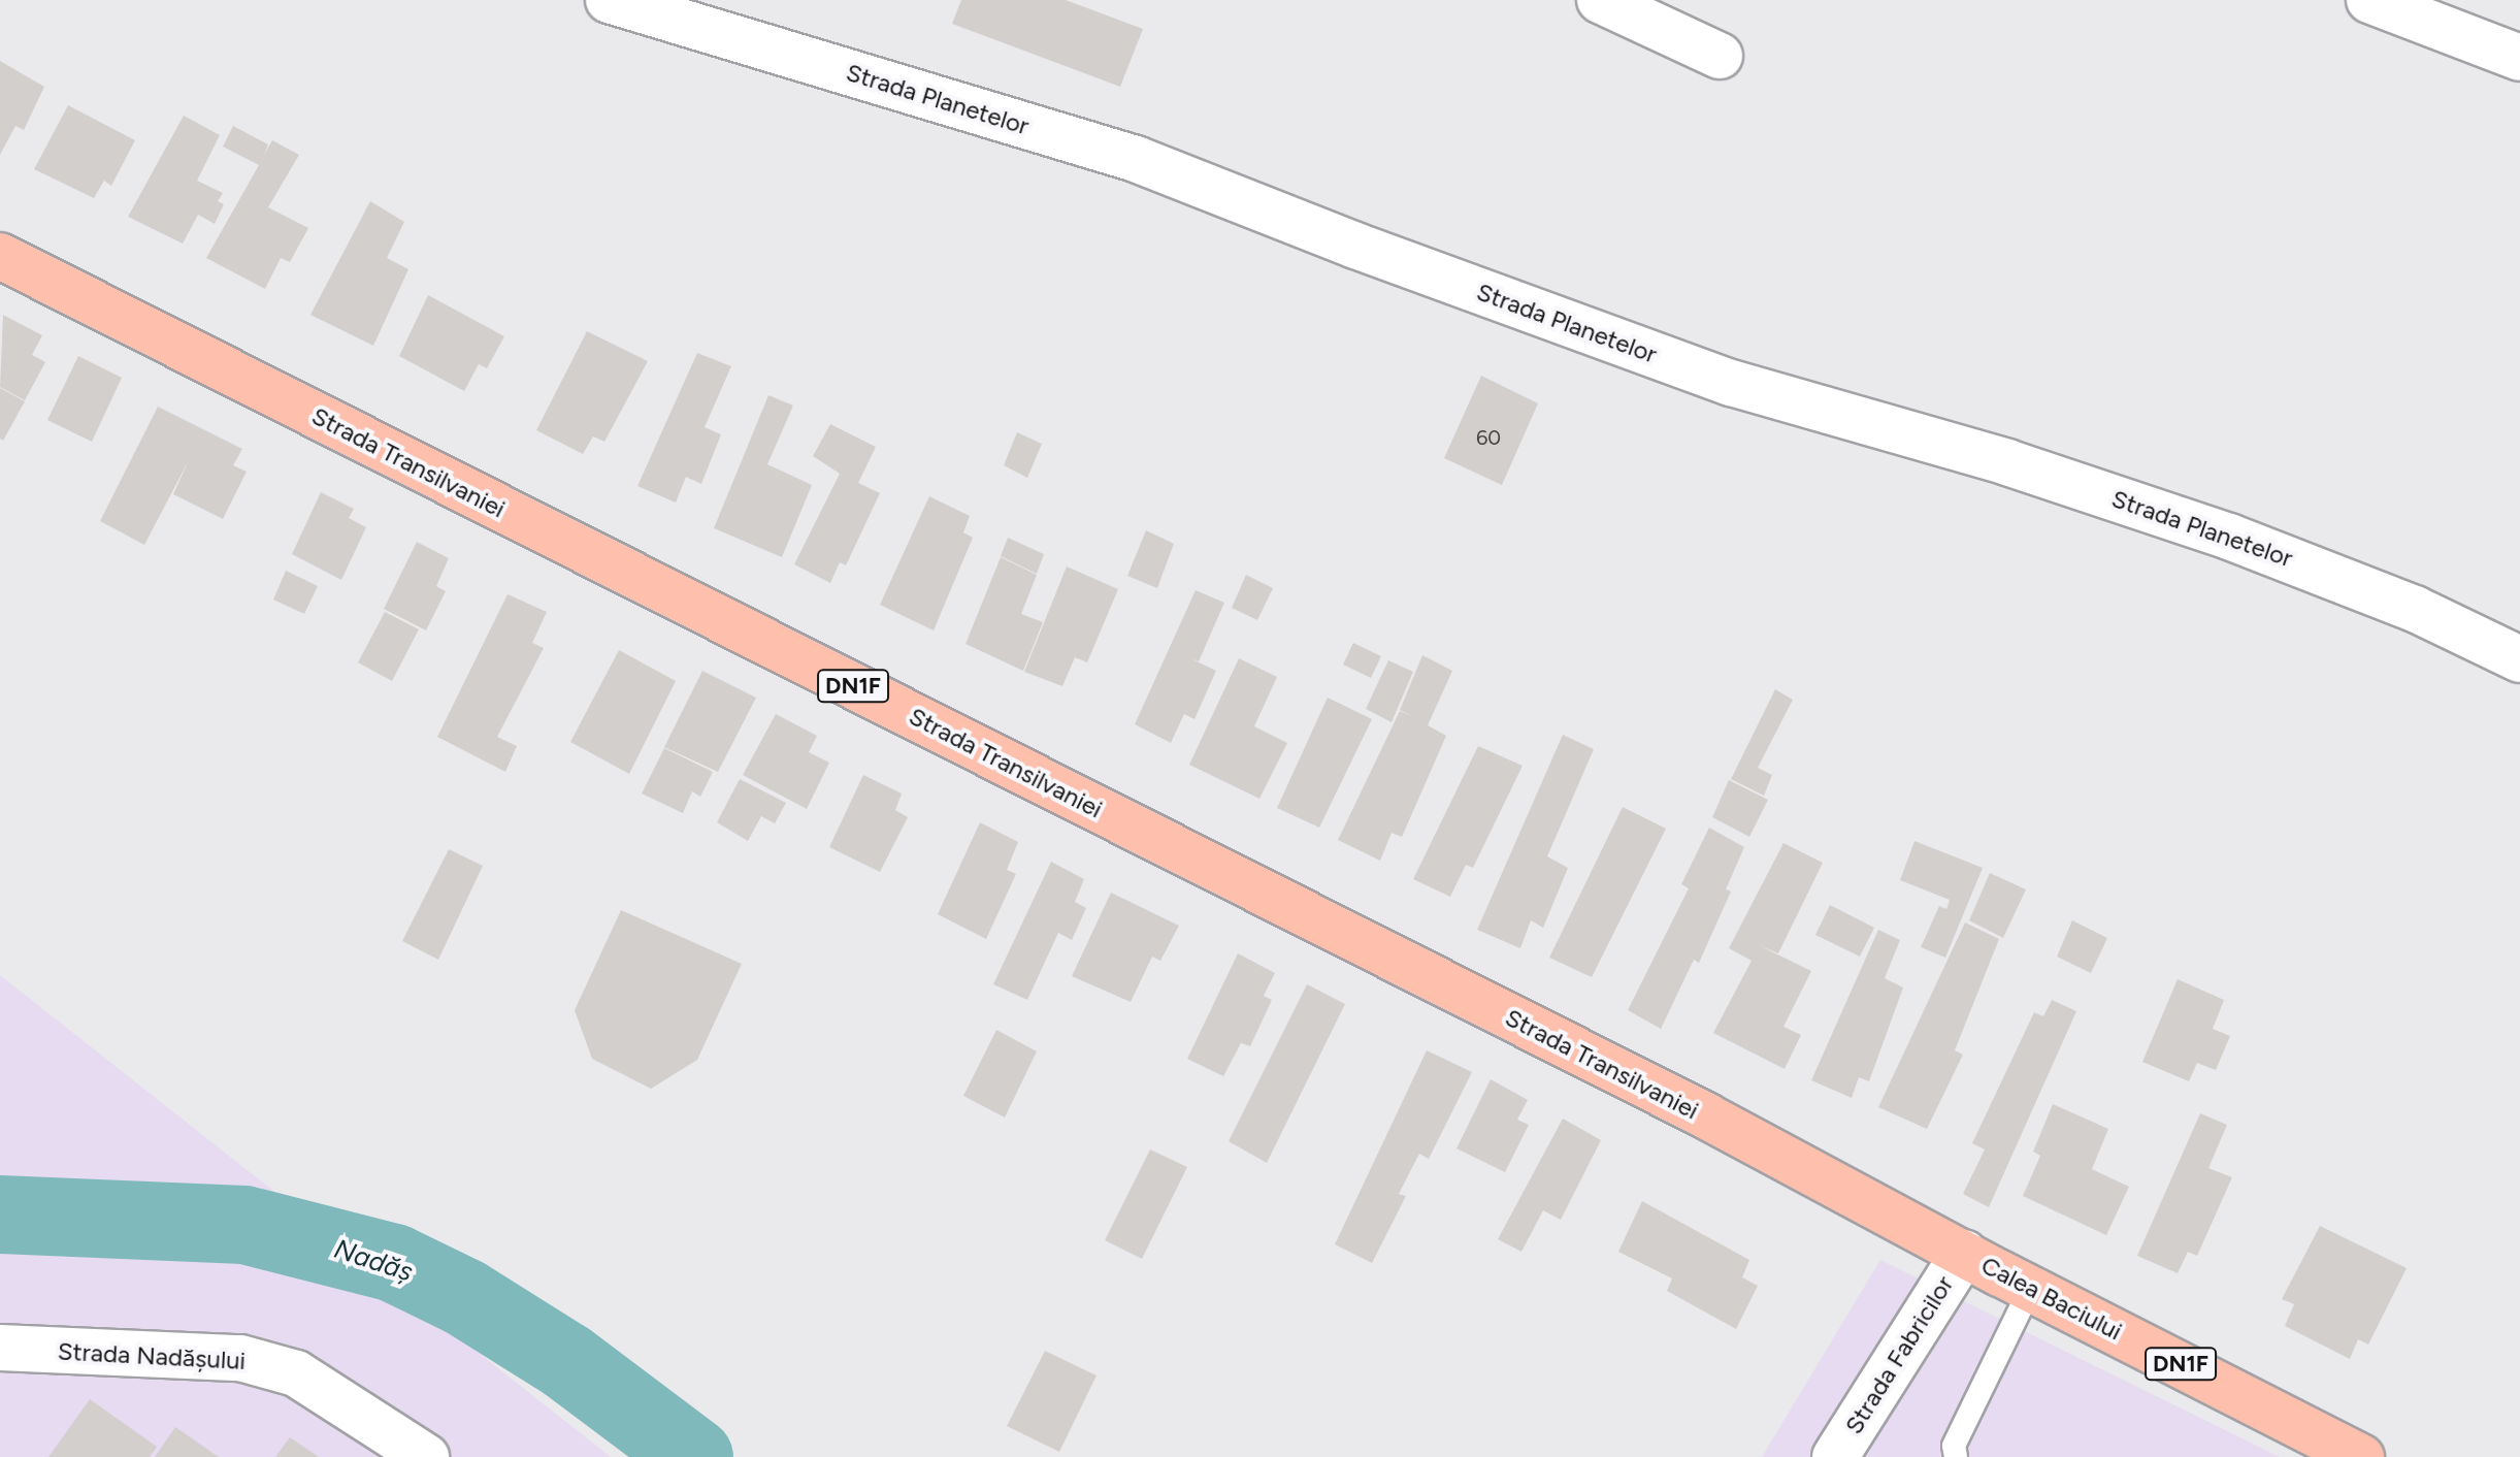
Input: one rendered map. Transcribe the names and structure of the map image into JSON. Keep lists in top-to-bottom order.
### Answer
{
  "streets": {
    "main road": ["Strada Transilvaniei", "DN1F", "Calea Baciului"],
    "street": ["Strada Planetelor", "Strada Fabricilor", "Strada Nadășului"]
  },
  "crossings": [
    ["Strada Transilvaniei", "Calea Baciului"],
    ["Strada Transilvaniei", "Strada Fabricilor"],
    ["Calea Baciului", "Strada Fabricilor"]
  ],
  "water": ["Nadăș"],
  "house_numbers": ["60"]
}
